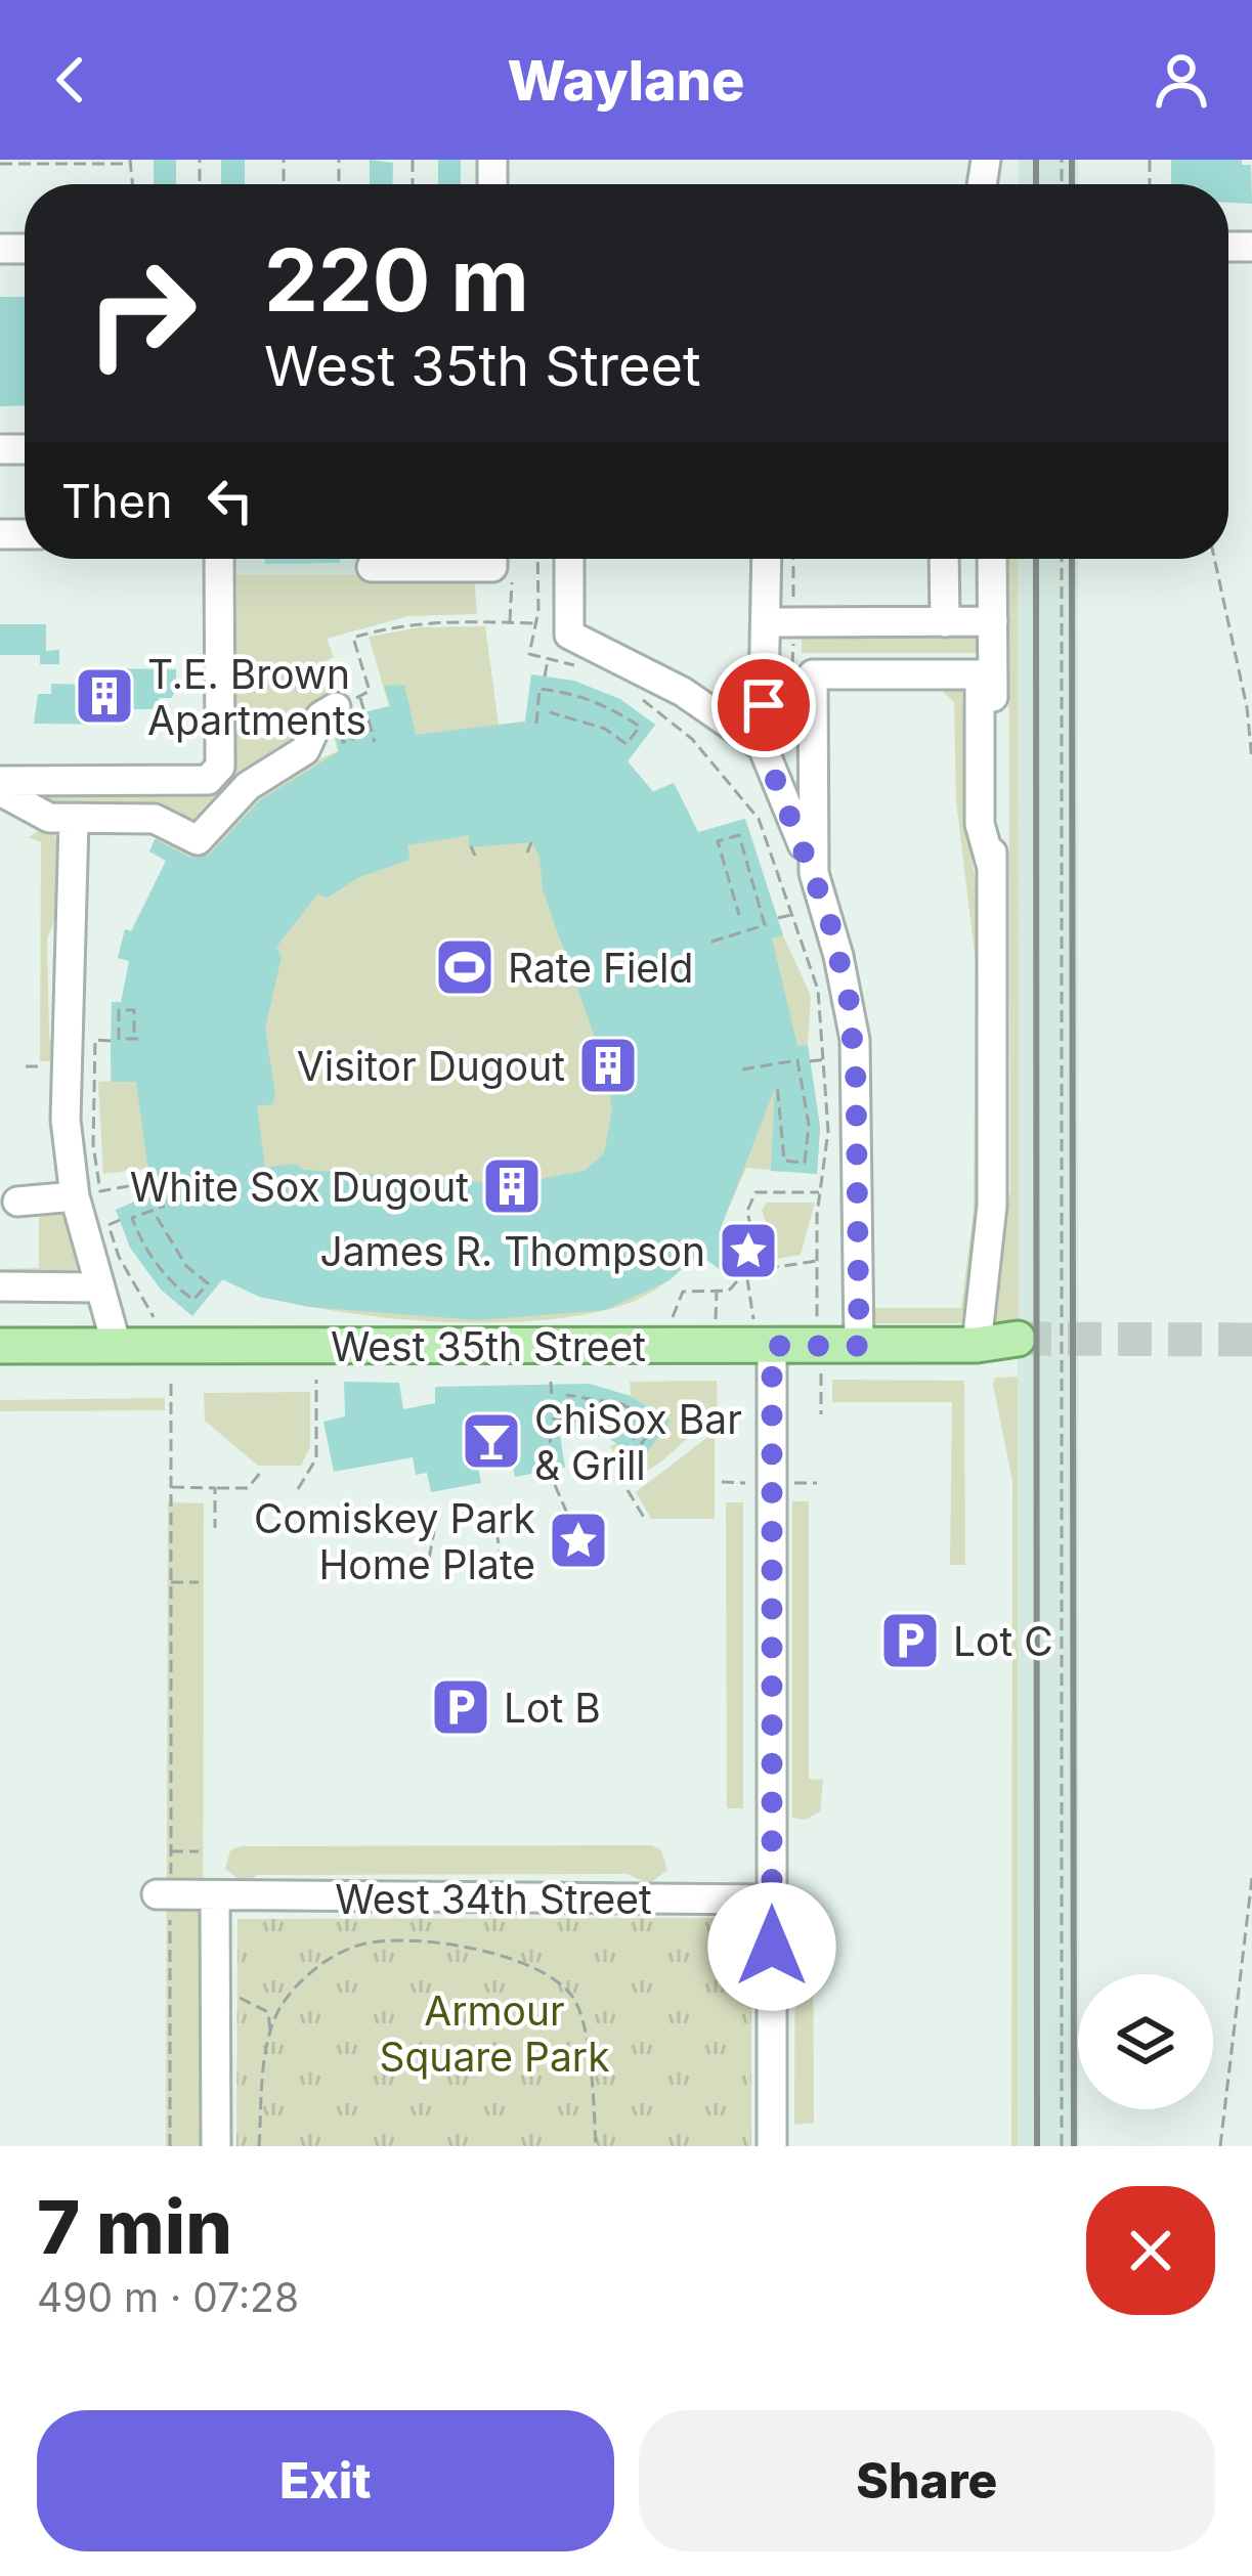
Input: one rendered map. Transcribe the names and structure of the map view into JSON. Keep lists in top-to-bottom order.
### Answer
{
  "streets": {
    "main road": ["West 35th Street"],
    "street": ["West 34th Street"]
  },
  "parks": ["Armour Square Park"],
  "places": {
    "building": ["T.E. Brown Apartments", "Visitor Dugout", "White Sox Dugout"],
    "sports": ["Rate Field"],
    "place": ["James R. Thompson", "Comiskey Park Home Plate"],
    "bar": ["ChiSox Bar & Grill"],
    "parking": ["Lot C", "Lot B"]
  },
  "page": {
    "header": "Waylane",
    "turn": ["220 m", "West 35th Street"],
    "then": "Then",
    "heading": ["7 min", "490 m · 07:28"],
    "buttons": ["Exit", "Share"]
  }
}
